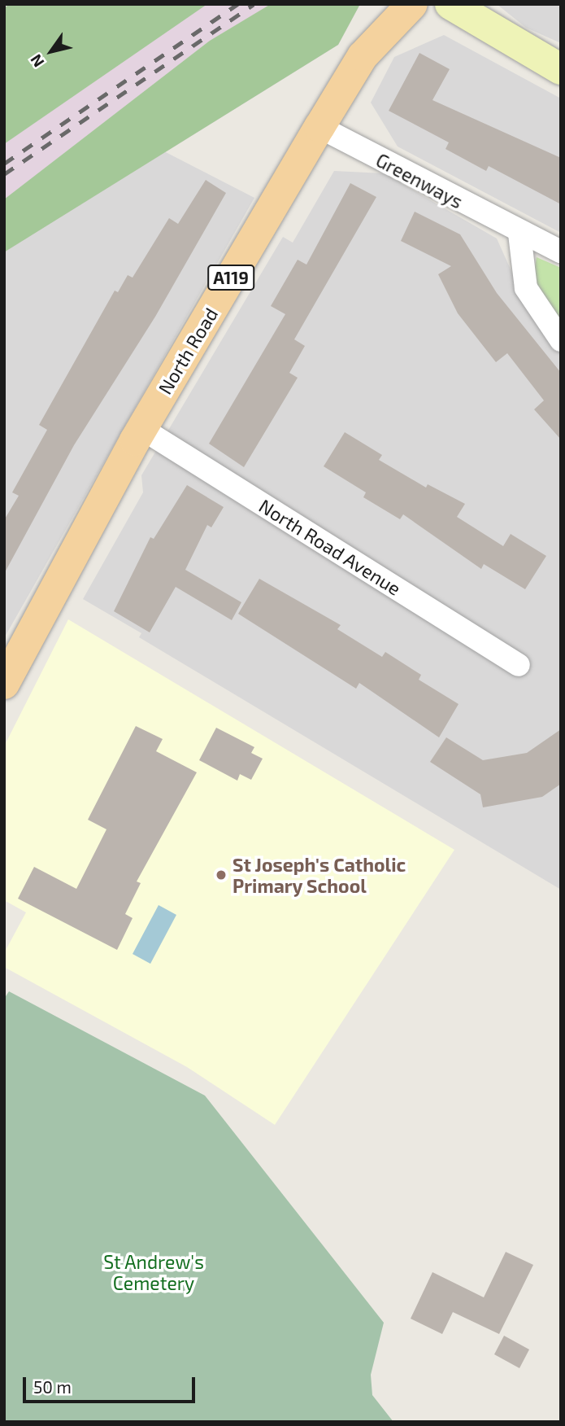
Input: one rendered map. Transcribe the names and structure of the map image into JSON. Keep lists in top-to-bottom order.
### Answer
{
  "streets": {
    "main road": ["A119", "North Road"],
    "street": ["Greenways", "North Road Avenue"]
  },
  "crossings": [
    ["Greenways", "North Road"],
    ["North Road", "North Road Avenue"]
  ],
  "parks": ["St Andrew's Cemetery"],
  "places": ["St Joseph's Catholic Primary School"],
  "scale_bar": "50 m",
  "north": "bottom left"
}
